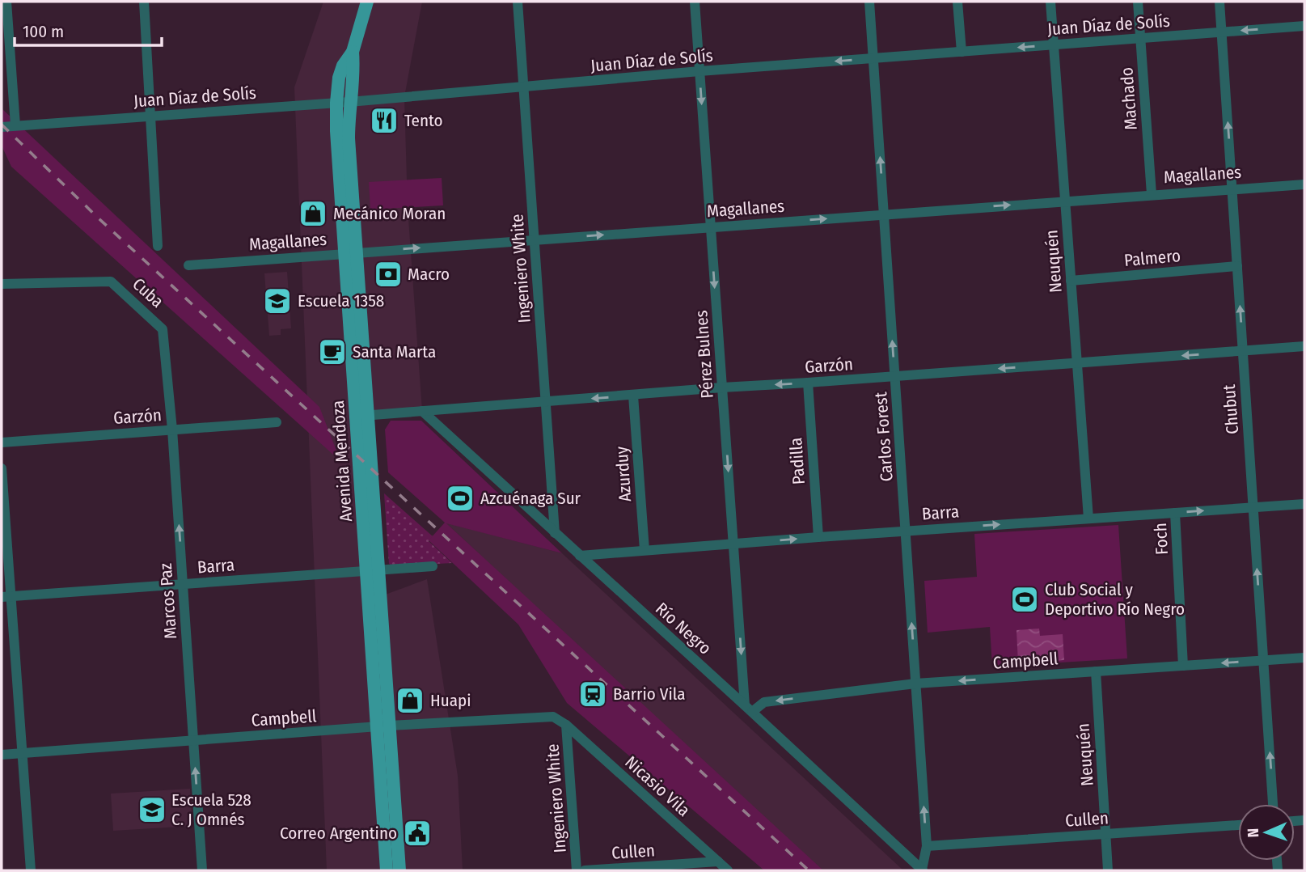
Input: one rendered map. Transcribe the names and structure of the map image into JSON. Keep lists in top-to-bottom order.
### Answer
{
  "streets": {
    "main road": ["Avenida Mendoza"],
    "street": [
      "Juan Díaz de Solís",
      "Machado",
      "Magallanes",
      "Palmero",
      "Neuquén",
      "Ingeniero White",
      "Cuba",
      "Pérez Bulnes",
      "Garzón",
      "Chubut",
      "Carlos Forest",
      "Padilla",
      "Azurduy",
      "Barra",
      "Foch",
      "Marcos Paz",
      "Río Negro",
      "Campbell",
      "Nicasio Vila",
      "Cullen"
    ]
  },
  "crossings": [
    ["Juan Díaz de Solís", "Machado"],
    ["Juan Díaz de Solís", "Neuquén"],
    ["Juan Díaz de Solís", "Ingeniero White"],
    ["Juan Díaz de Solís", "Pérez Bulnes"],
    ["Juan Díaz de Solís", "Chubut"],
    ["Juan Díaz de Solís", "Carlos Forest"],
    ["Juan Díaz de Solís", "Avenida Mendoza"],
    ["Machado", "Magallanes"],
    ["Magallanes", "Neuquén"],
    ["Magallanes", "Ingeniero White"],
    ["Magallanes", "Pérez Bulnes"],
    ["Magallanes", "Chubut"],
    ["Magallanes", "Carlos Forest"],
    ["Magallanes", "Avenida Mendoza"],
    ["Palmero", "Neuquén"],
    ["Palmero", "Chubut"],
    ["Neuquén", "Garzón"],
    ["Neuquén", "Barra"],
    ["Neuquén", "Campbell"],
    ["Neuquén", "Cullen"],
    ["Ingeniero White", "Garzón"],
    ["Ingeniero White", "Río Negro"],
    ["Ingeniero White", "Campbell"],
    ["Ingeniero White", "Nicasio Vila"],
    ["Cuba", "Marcos Paz"],
    ["Pérez Bulnes", "Garzón"],
    ["Pérez Bulnes", "Barra"],
    ["Pérez Bulnes", "Río Negro"],
    ["Pérez Bulnes", "Campbell"],
    ["Garzón", "Chubut"],
    ["Garzón", "Carlos Forest"],
    ["Garzón", "Avenida Mendoza"],
    ["Garzón", "Padilla"],
    ["Garzón", "Azurduy"],
    ["Garzón", "Marcos Paz"],
    ["Garzón", "Río Negro"],
    ["Chubut", "Barra"],
    ["Chubut", "Campbell"],
    ["Carlos Forest", "Barra"],
    ["Carlos Forest", "Río Negro"],
    ["Carlos Forest", "Campbell"],
    ["Carlos Forest", "Cullen"],
    ["Avenida Mendoza", "Barra"],
    ["Avenida Mendoza", "Campbell"],
    ["Padilla", "Barra"],
    ["Azurduy", "Barra"],
    ["Barra", "Foch"],
    ["Barra", "Marcos Paz"],
    ["Barra", "Río Negro"],
    ["Foch", "Campbell"],
    ["Marcos Paz", "Campbell"],
    ["Río Negro", "Campbell"],
    ["Campbell", "Nicasio Vila"],
    ["Nicasio Vila", "Cullen"]
  ],
  "one_way": [
    "Magallanes",
    "Pérez Bulnes",
    "Garzón",
    "Chubut",
    "Carlos Forest",
    "Marcos Paz",
    "Campbell"
  ],
  "places": {
    "restaurant": ["Tento"],
    "shop": ["Mecánico Moran", "Huapi"],
    "bank": ["Macro"],
    "school or university": ["Escuela 1358", "Escuela 528 C. J Omnés"],
    "cafe": ["Santa Marta"],
    "sports": ["Azcuénaga Sur", "Club Social y Deportivo Río Negro"],
    "station": ["Barrio Vila"],
    "public building": ["Correo Argentino"]
  },
  "scale_bar": "100 m",
  "north": "left"
}
